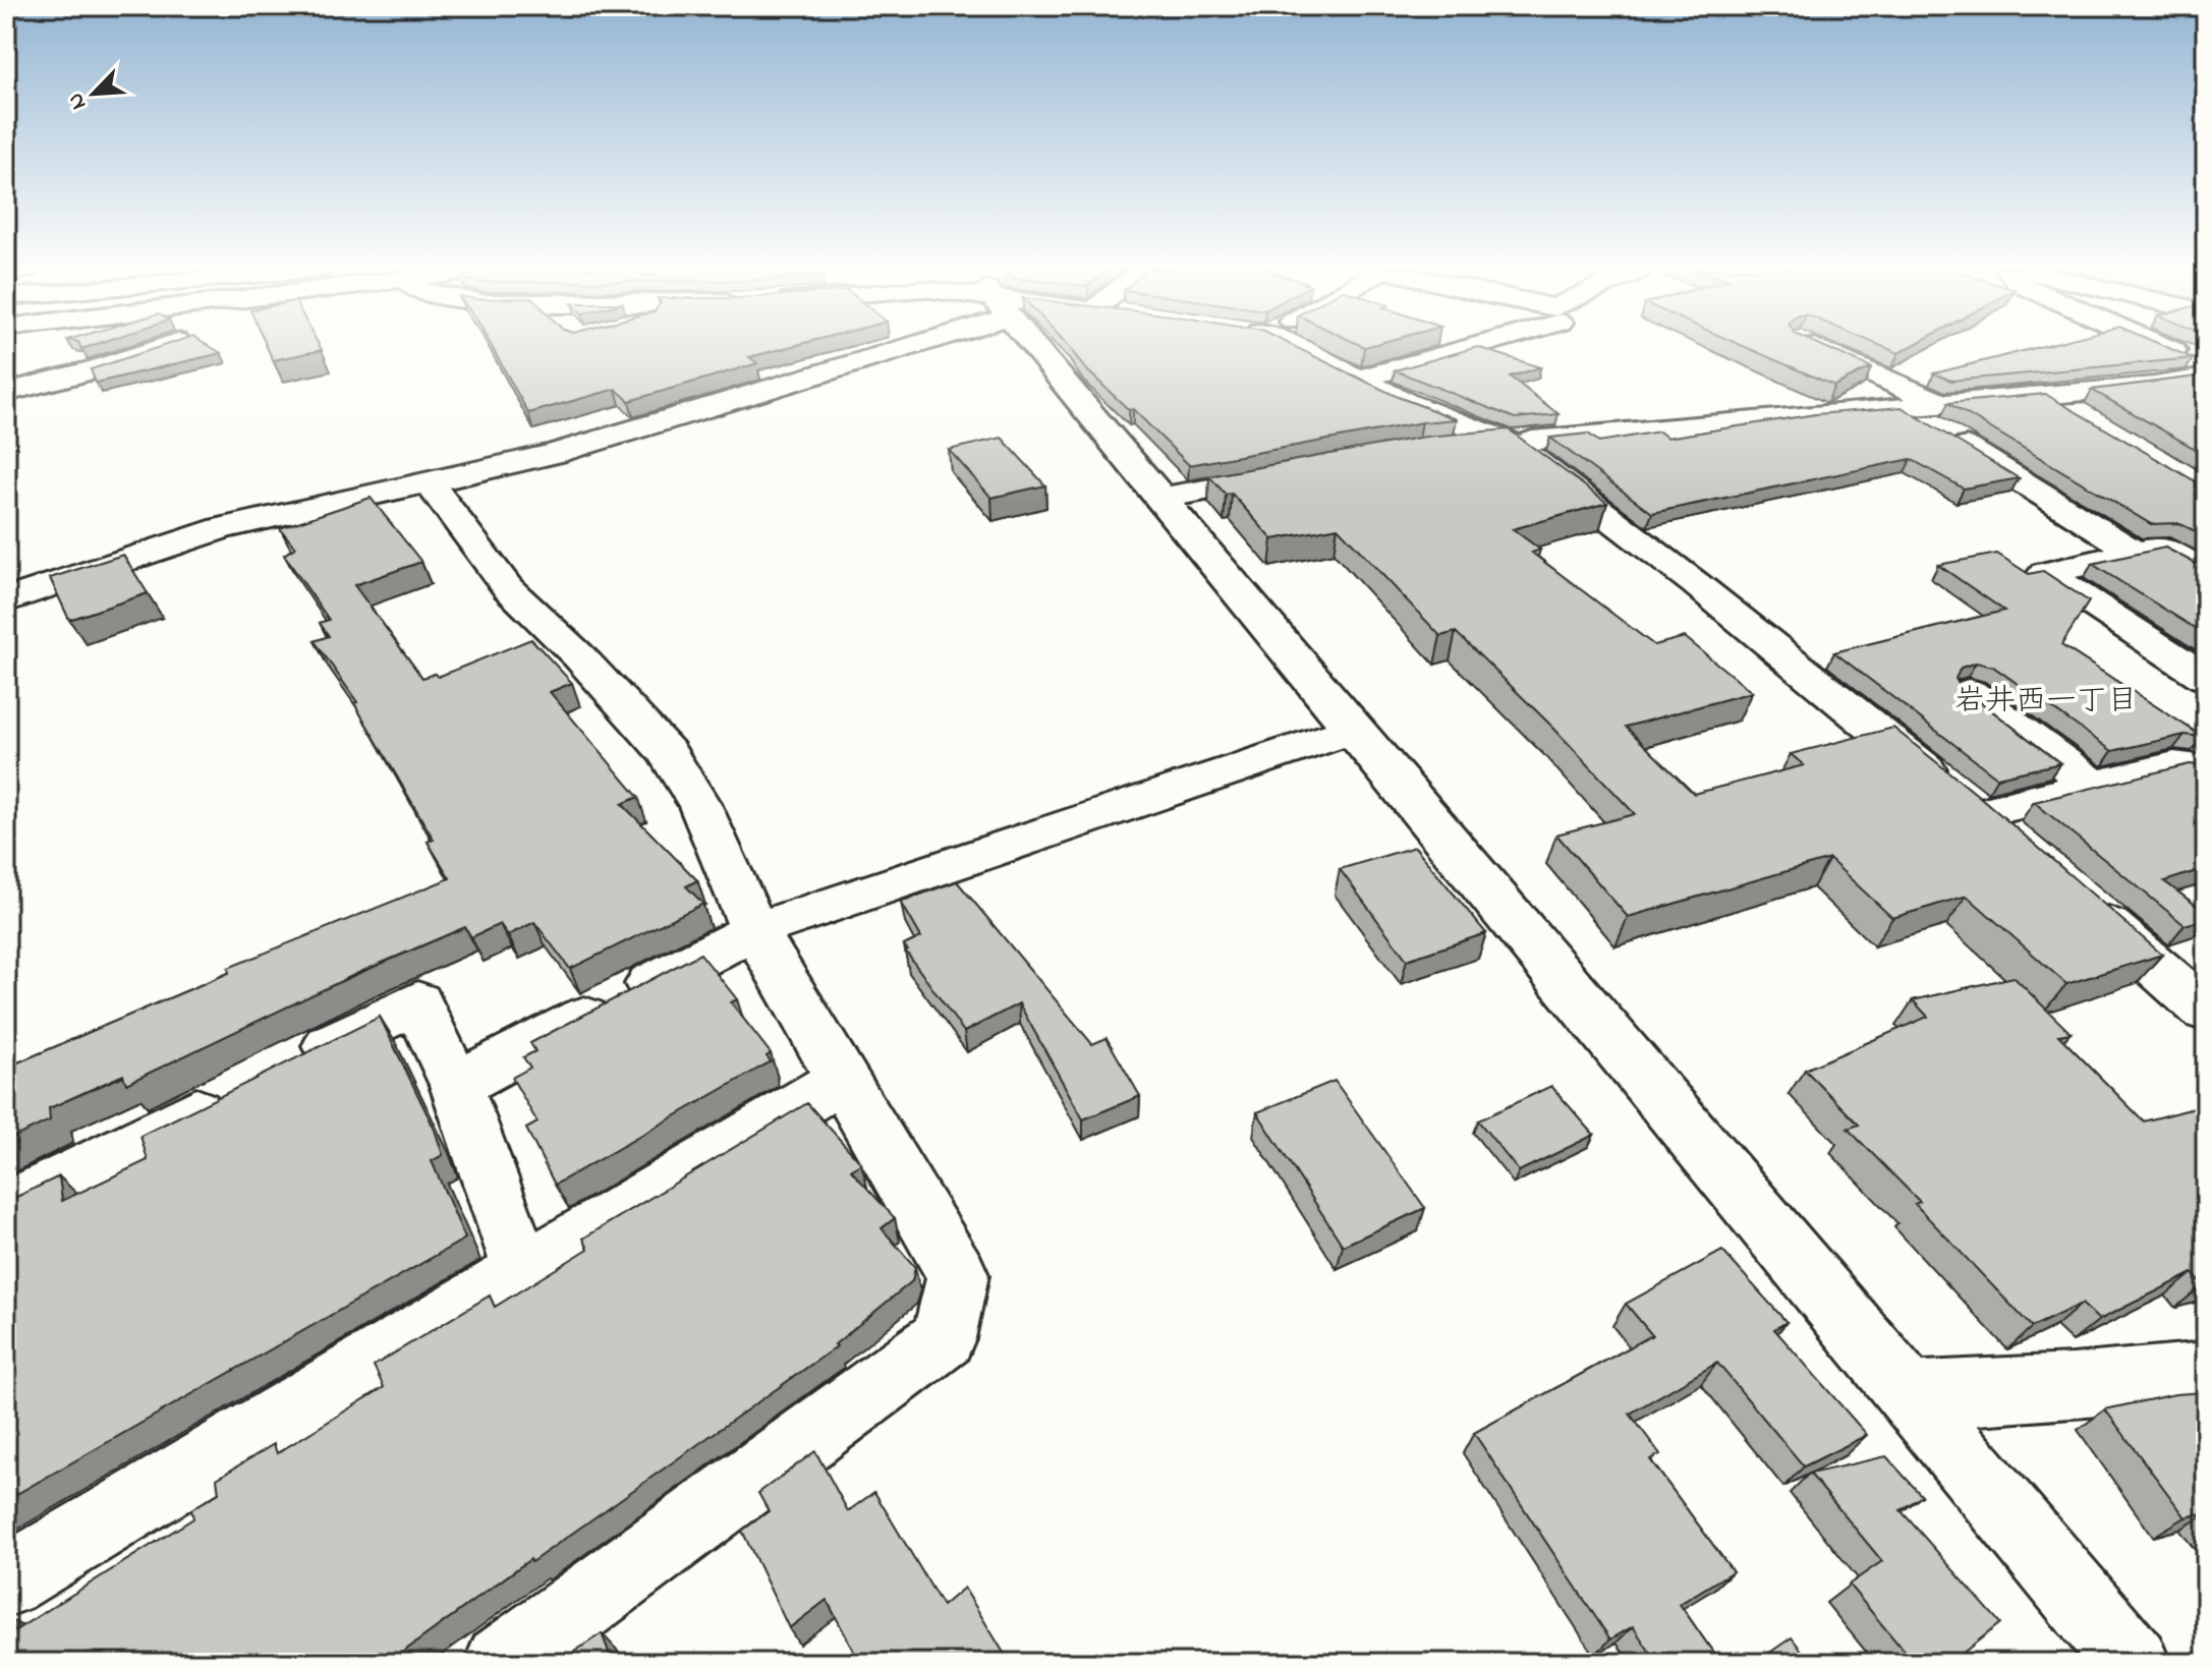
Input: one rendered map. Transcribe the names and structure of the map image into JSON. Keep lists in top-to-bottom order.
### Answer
{
  "districts": ["岩井西一丁目"],
  "north": "bottom left"
}
